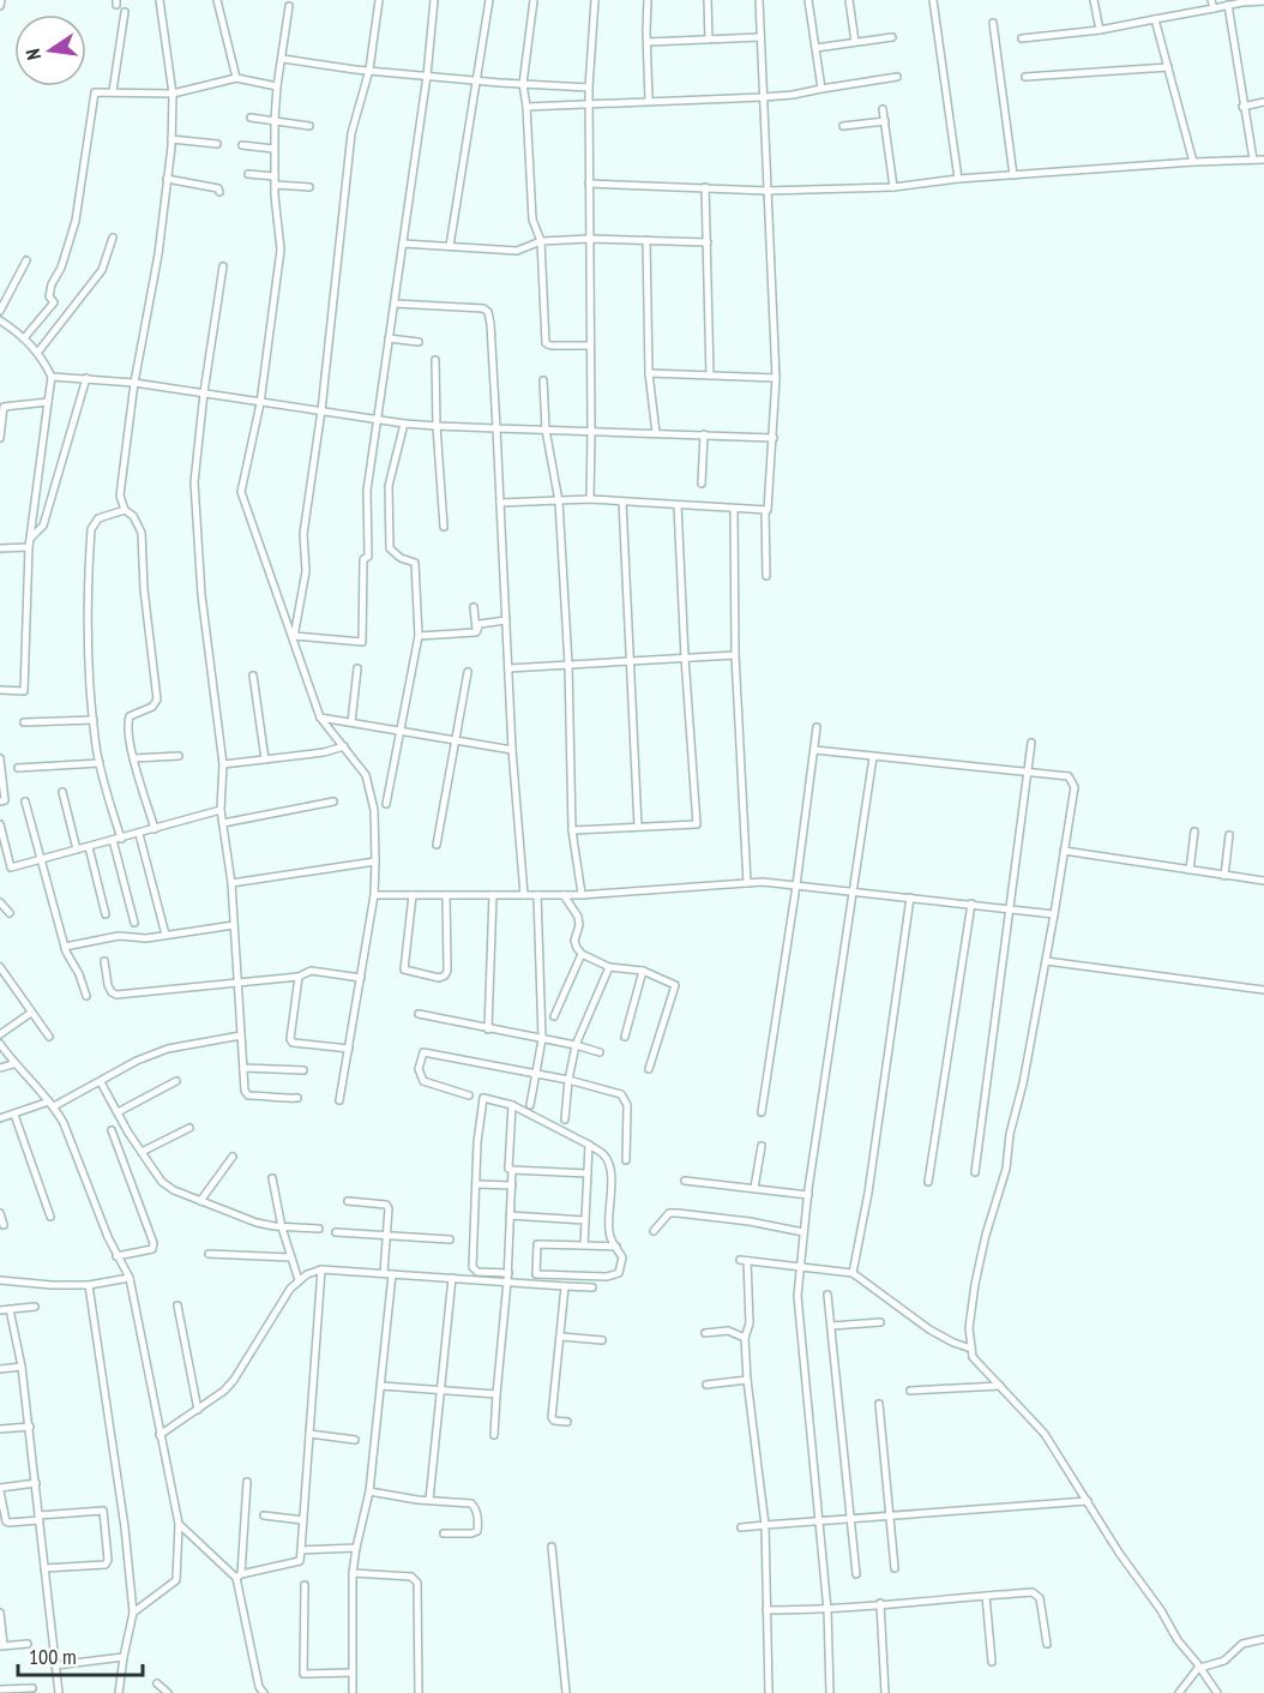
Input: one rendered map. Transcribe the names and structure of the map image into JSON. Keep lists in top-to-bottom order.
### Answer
{
  "scale_bar": "100 m",
  "north": "left"
}
